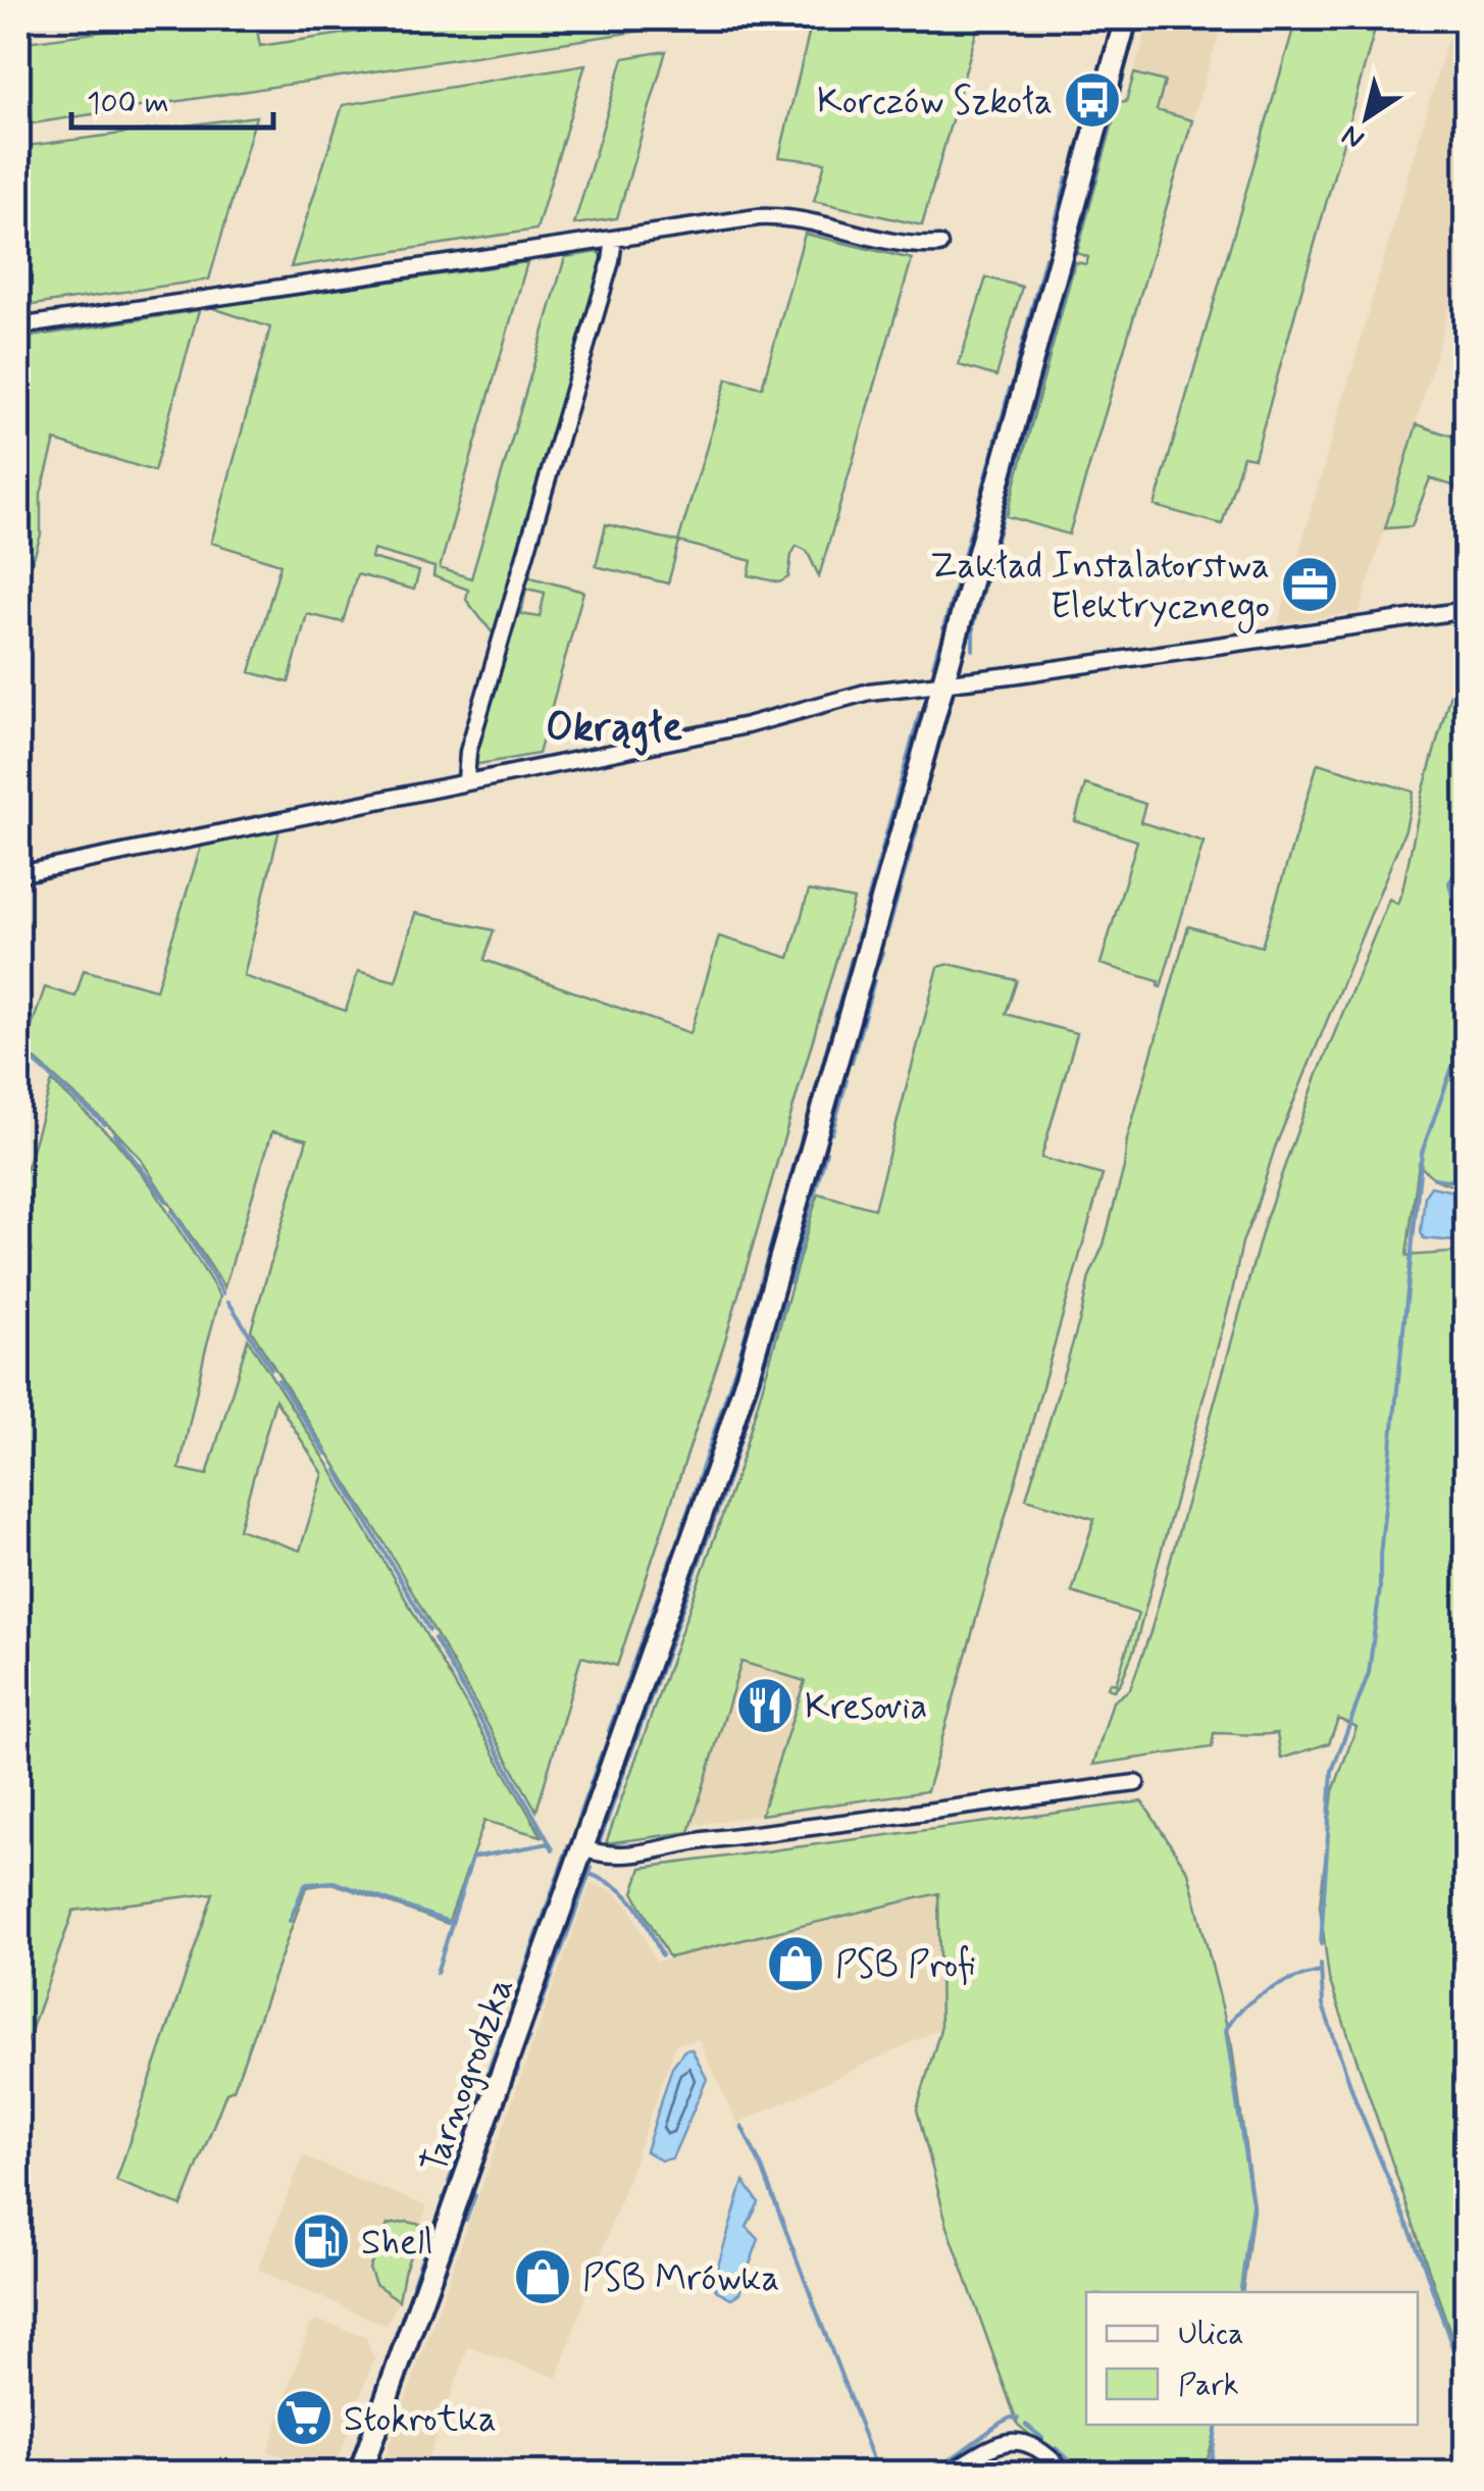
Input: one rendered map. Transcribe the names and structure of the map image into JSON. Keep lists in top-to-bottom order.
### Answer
{
  "streets": {
    "main road": ["Tarnogrodzka"]
  },
  "districts": ["Okrągłe"],
  "places": {
    "bus stop": ["Korczów Szkoła"],
    "office": ["Zakład Instalatorstwa Elektrycznego"],
    "restaurant": ["Kresovia"],
    "shop": ["PSB Profi", "PSB Mrówka"],
    "fuel station": ["Shell"],
    "supermarket": ["Stokrotka"]
  },
  "legend": ["Ulica", "Park"],
  "scale_bar": "100 m",
  "north": "bottom left"
}
